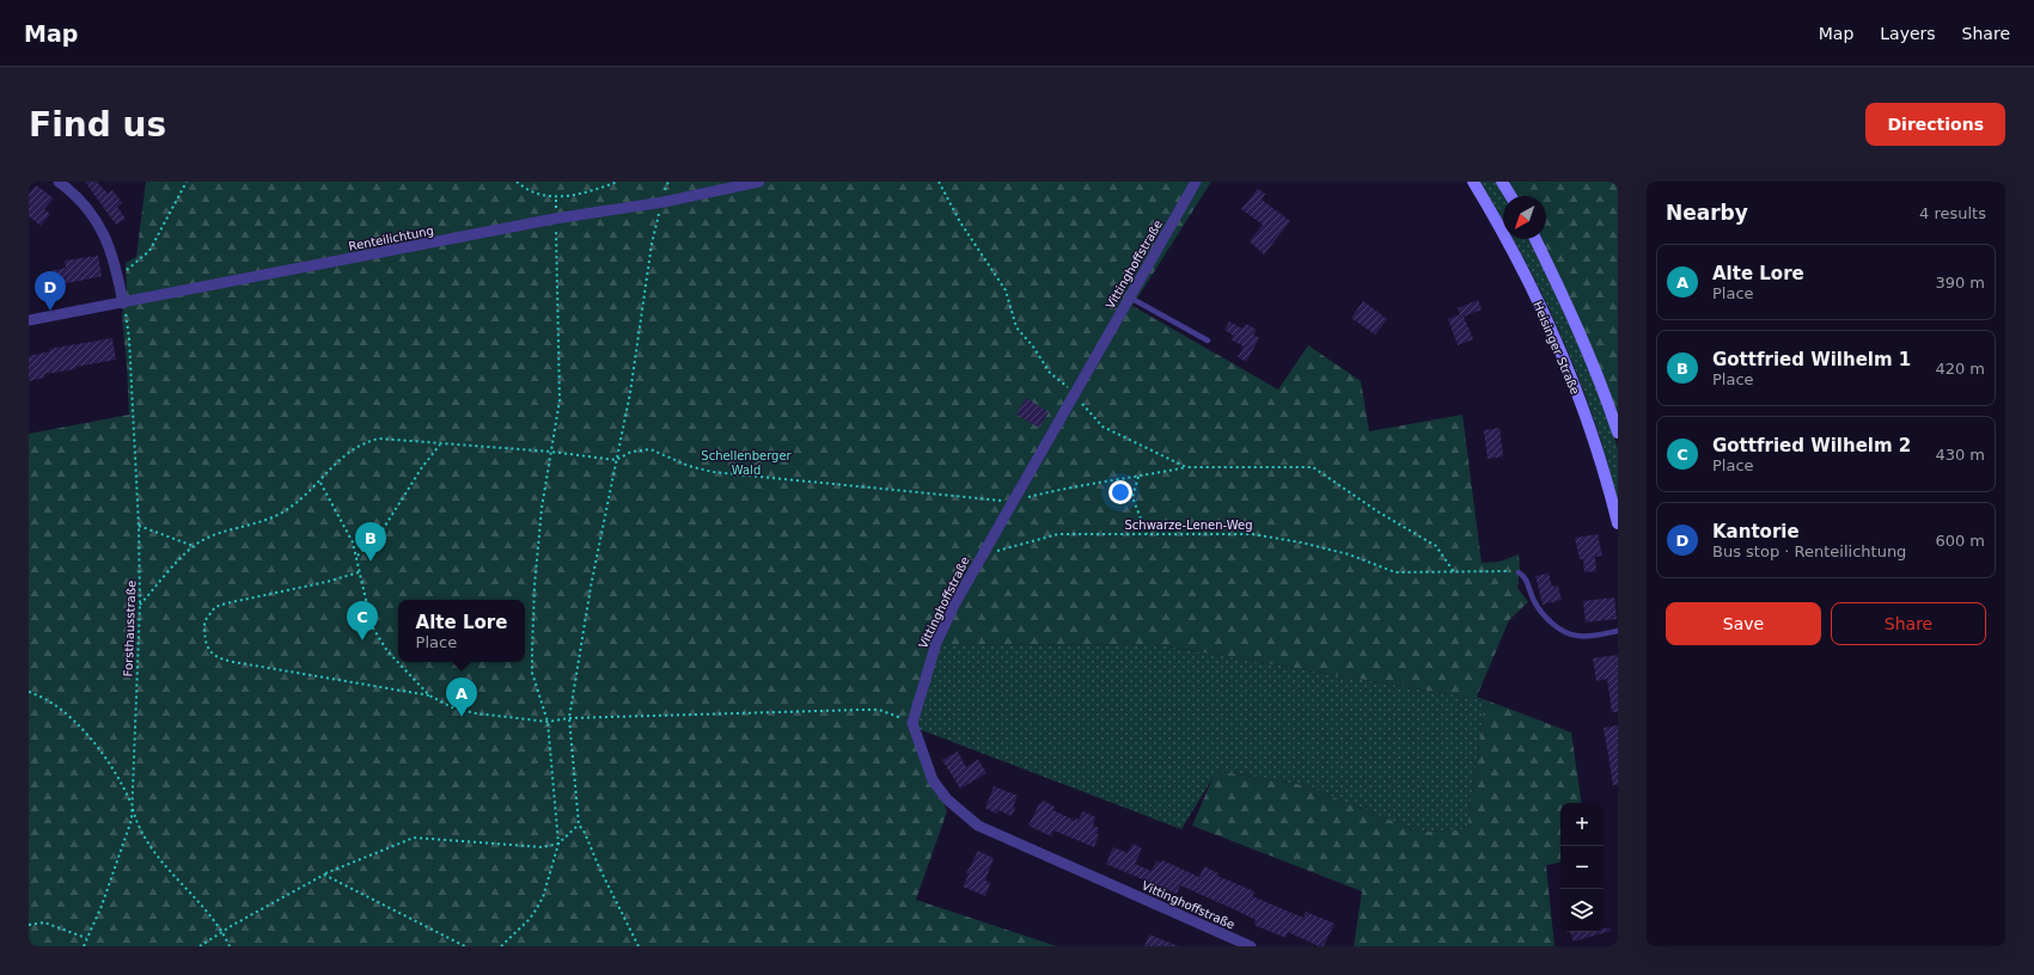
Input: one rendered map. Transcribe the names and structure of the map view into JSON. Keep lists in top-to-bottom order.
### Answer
{
  "streets": {
    "main road": ["Heisinger Straße"],
    "street": ["Renteilichtung", "Vittinghoffstraße"],
    "path": ["Schwarze-Lenen-Weg", "Forsthausstraße"]
  },
  "crossings": [
    ["Renteilichtung", "Forsthausstraße"],
    ["Vittinghoffstraße", "Schwarze-Lenen-Weg"]
  ],
  "parks": ["Schellenberger Wald"],
  "north": "bottom left",
  "page": {
    "header": "Map",
    "nav": ["Map", "Layers", "Share"],
    "buttons": [
      "Directions",
      ["Save", "Share"]
    ],
    "title": "Find us",
    "heading": ["Nearby", "4 results"],
    "list": [
      {
        "mark": "A",
        "name": "Alte Lore",
        "note": "Place",
        "value": "390 m"
      },
      {
        "mark": "B",
        "name": "Gottfried Wilhelm 1",
        "note": "Place",
        "value": "420 m"
      },
      {
        "mark": "C",
        "name": "Gottfried Wilhelm 2",
        "note": "Place",
        "value": "430 m"
      },
      {
        "mark": "D",
        "name": "Kantorie",
        "note": "Bus stop · Renteilichtung",
        "value": "600 m"
      }
    ],
    "pins": [
      "D",
      "B",
      "C",
      "A"
    ],
    "popup": ["Alte Lore", "Place"],
    "map_buttons": ["+", "−"]
  }
}
